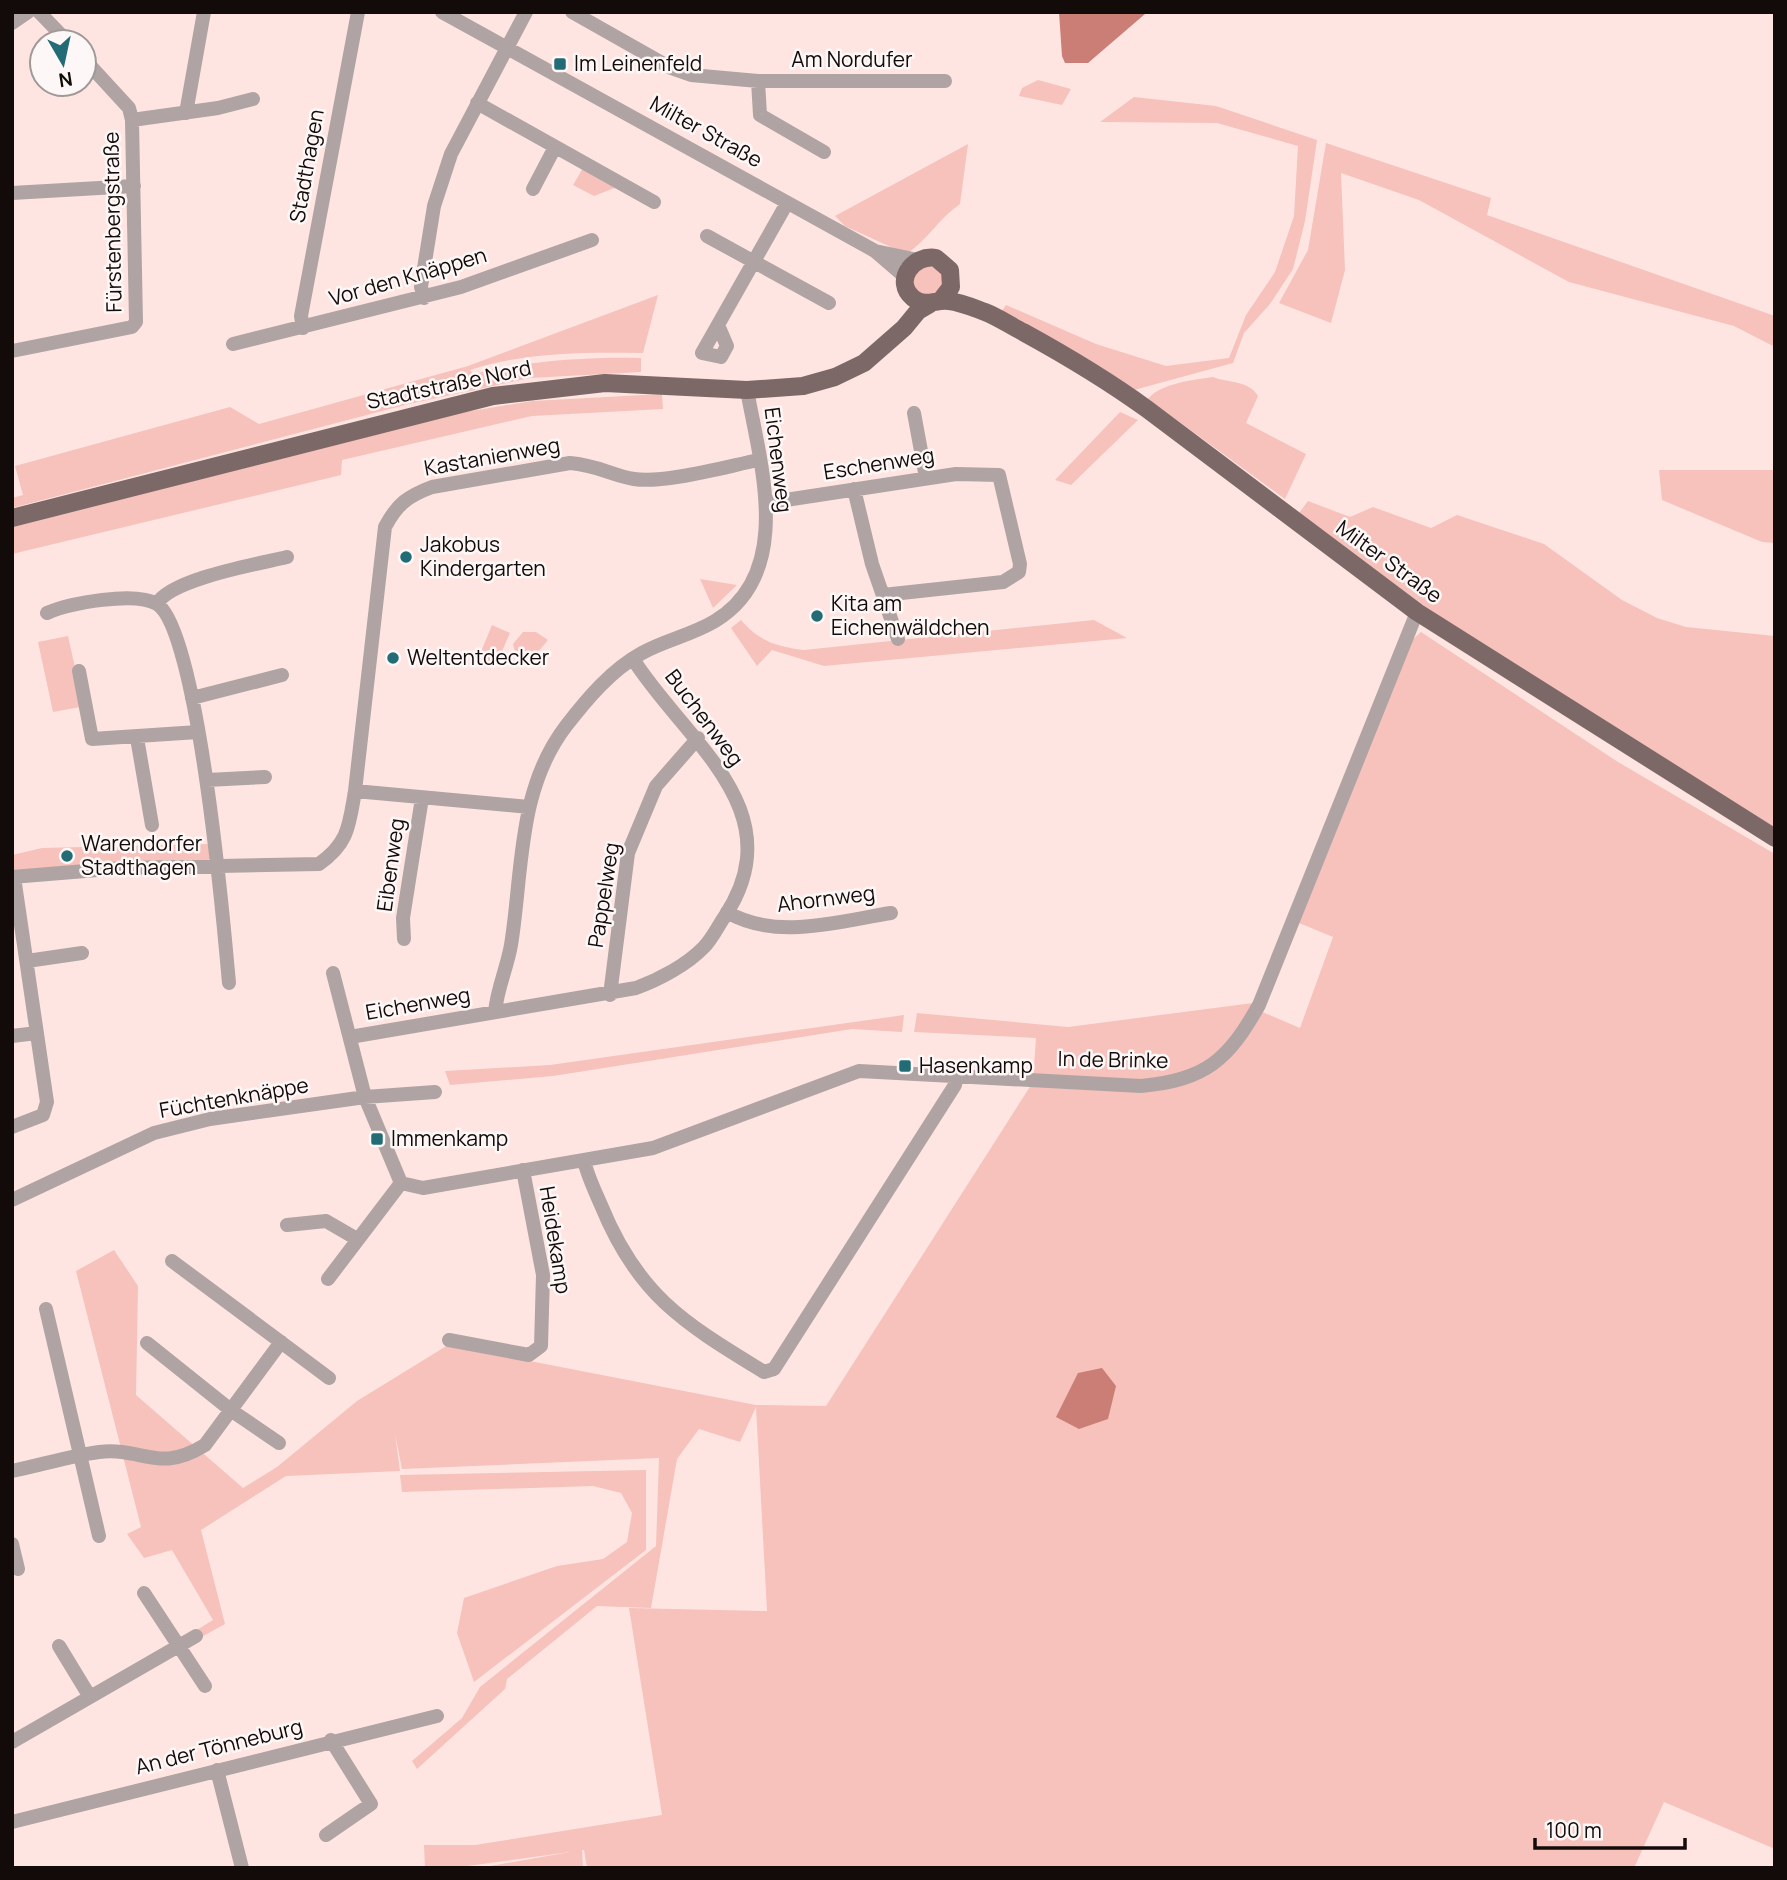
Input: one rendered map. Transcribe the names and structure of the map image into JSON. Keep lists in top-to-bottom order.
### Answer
{
  "streets": {
    "main road": ["Milter Straße", "Stadtstraße Nord"],
    "street": [
      "Am Nordufer",
      "Stadthagen",
      "Fürstenbergstraße",
      "Vor den Knäppen",
      "Kastanienweg",
      "Eichenweg",
      "Eschenweg",
      "Buchenweg",
      "Eibenweg",
      "Pappelweg",
      "Ahornweg",
      "In de Brinke",
      "Füchtenknäppe",
      "Heidekamp",
      "An der Tönneburg"
    ]
  },
  "crossings": [
    ["Milter Straße", "Stadtstraße Nord"],
    ["Milter Straße", "In de Brinke"],
    ["Stadthagen", "Vor den Knäppen"],
    ["Stadtstraße Nord", "Eichenweg"],
    ["Kastanienweg", "Eichenweg"],
    ["Eichenweg", "Eschenweg"],
    ["Eichenweg", "Buchenweg"],
    ["Buchenweg", "Pappelweg"],
    ["Buchenweg", "Ahornweg"],
    ["In de Brinke", "Heidekamp"]
  ],
  "places": {
    "transit": ["Im Leinenfeld", "Hasenkamp", "Immenkamp"],
    "other": [
      "Jakobus Kindergarten",
      "Kita am Eichenwäldchen",
      "Weltentdecker",
      "Warendorfer Stadthagen"
    ]
  },
  "scale_bar": "100 m",
  "north": "bottom"
}
